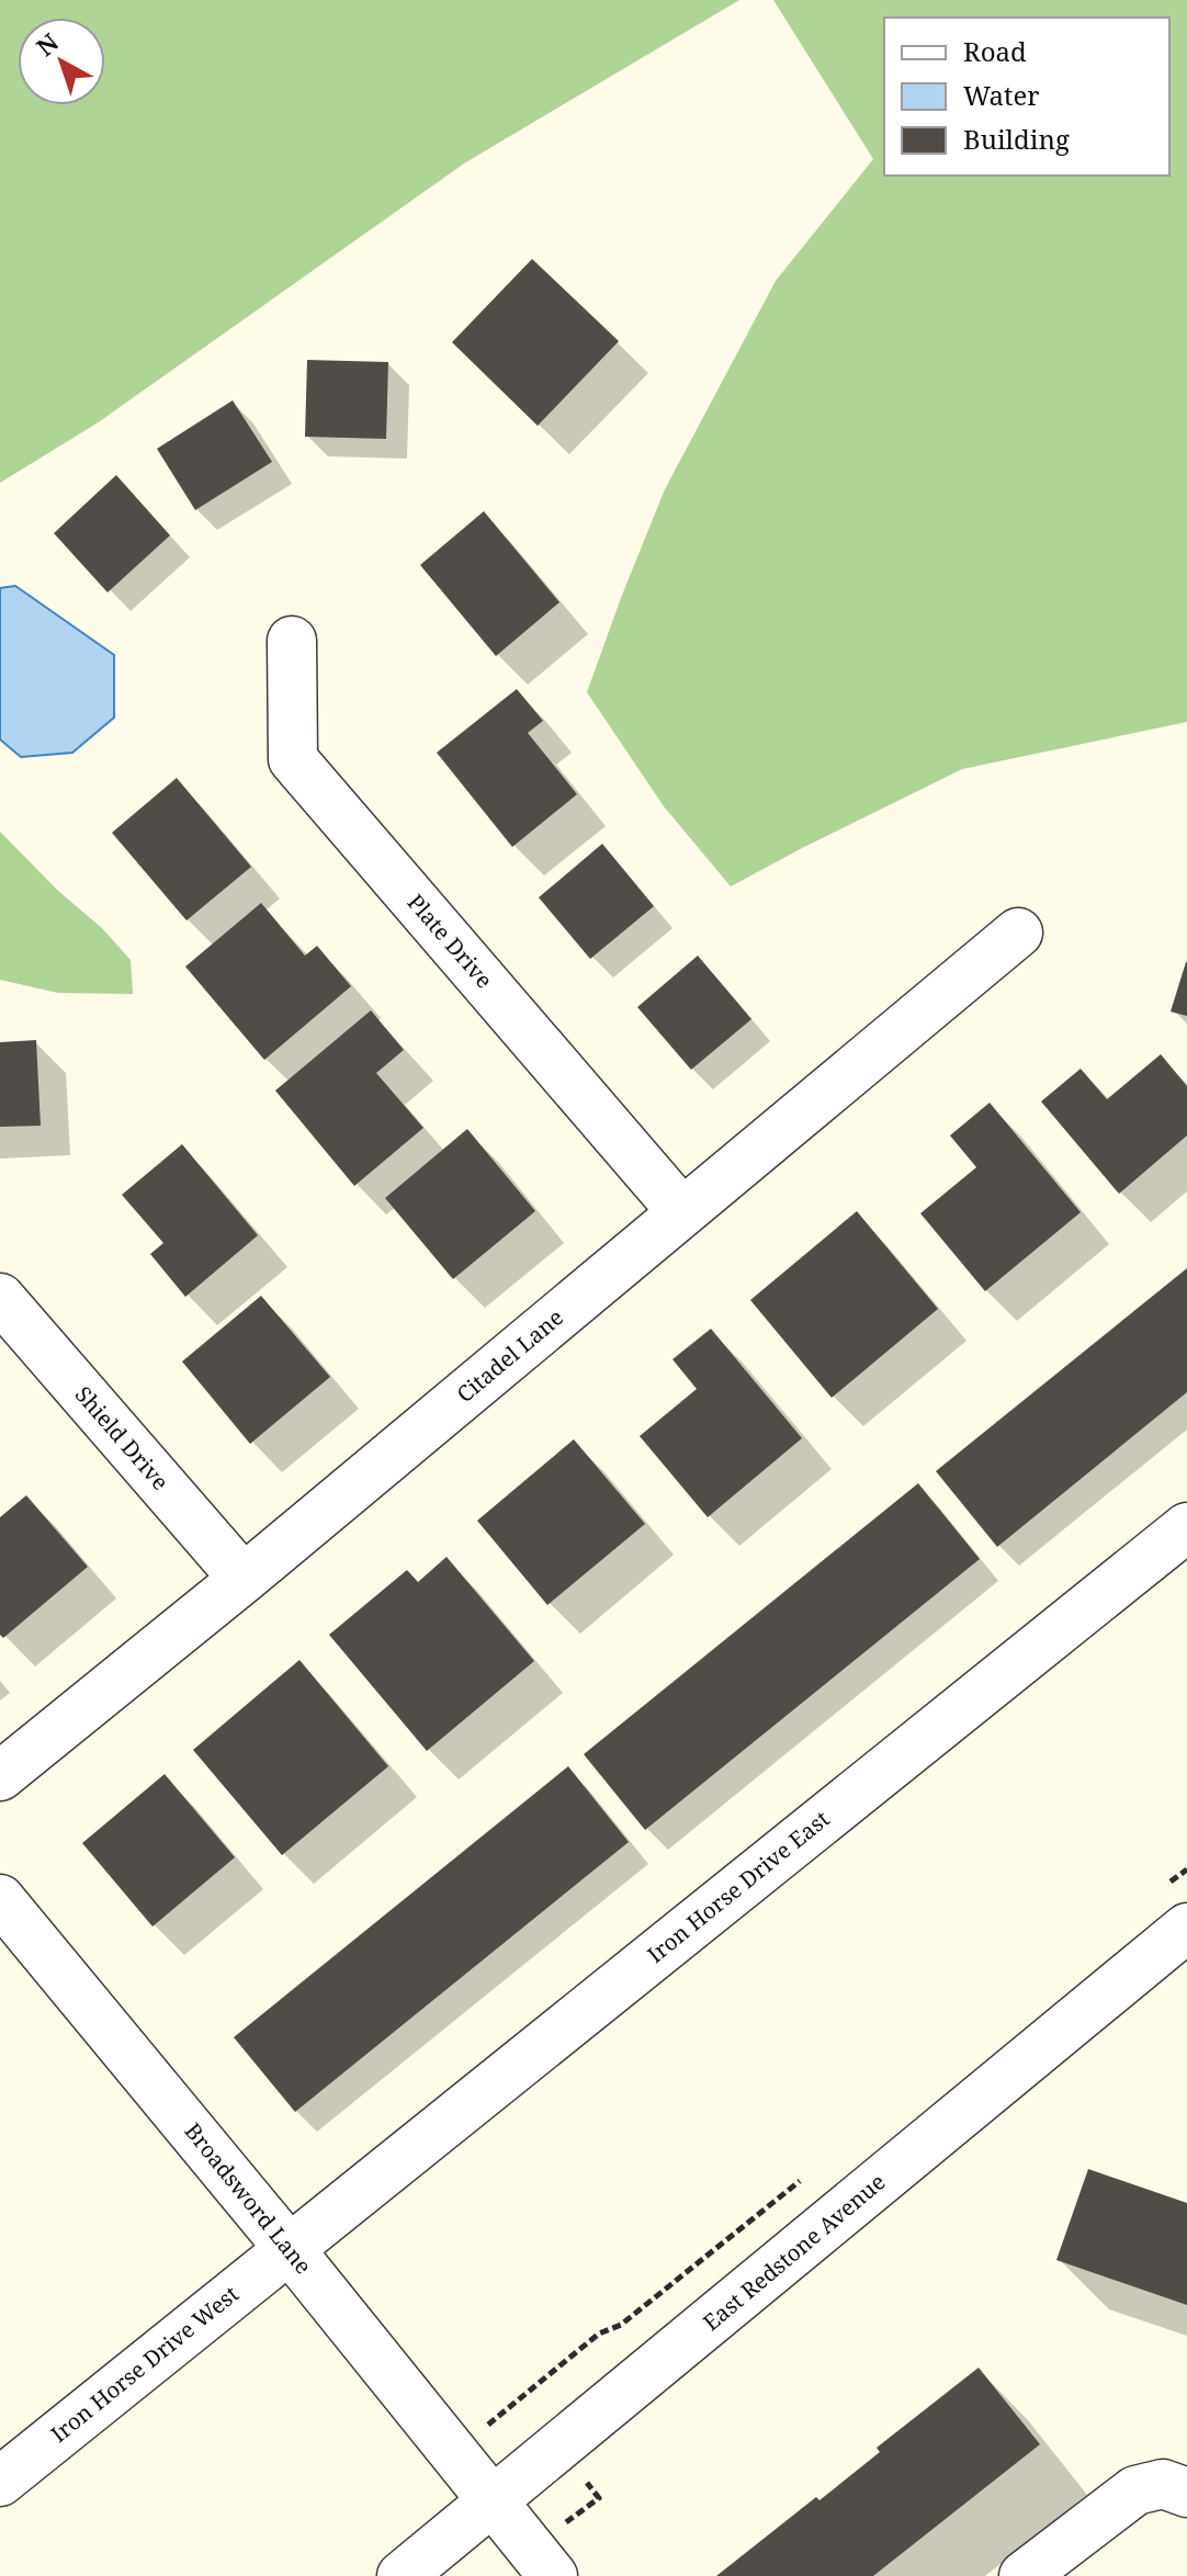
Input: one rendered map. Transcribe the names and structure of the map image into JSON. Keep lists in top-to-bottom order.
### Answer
{
  "streets": {
    "street": [
      "Plate Drive",
      "Citadel Lane",
      "Shield Drive",
      "Iron Horse Drive East",
      "Broadsword Lane",
      "East Redstone Avenue",
      "Iron Horse Drive West"
    ]
  },
  "crossings": [
    ["Plate Drive", "Citadel Lane"],
    ["Citadel Lane", "Shield Drive"],
    ["Iron Horse Drive East", "Broadsword Lane"],
    ["Iron Horse Drive East", "Iron Horse Drive West"],
    ["Broadsword Lane", "East Redstone Avenue"],
    ["Broadsword Lane", "Iron Horse Drive West"]
  ],
  "legend": ["Road", "Water", "Building"],
  "north": "top left"
}
